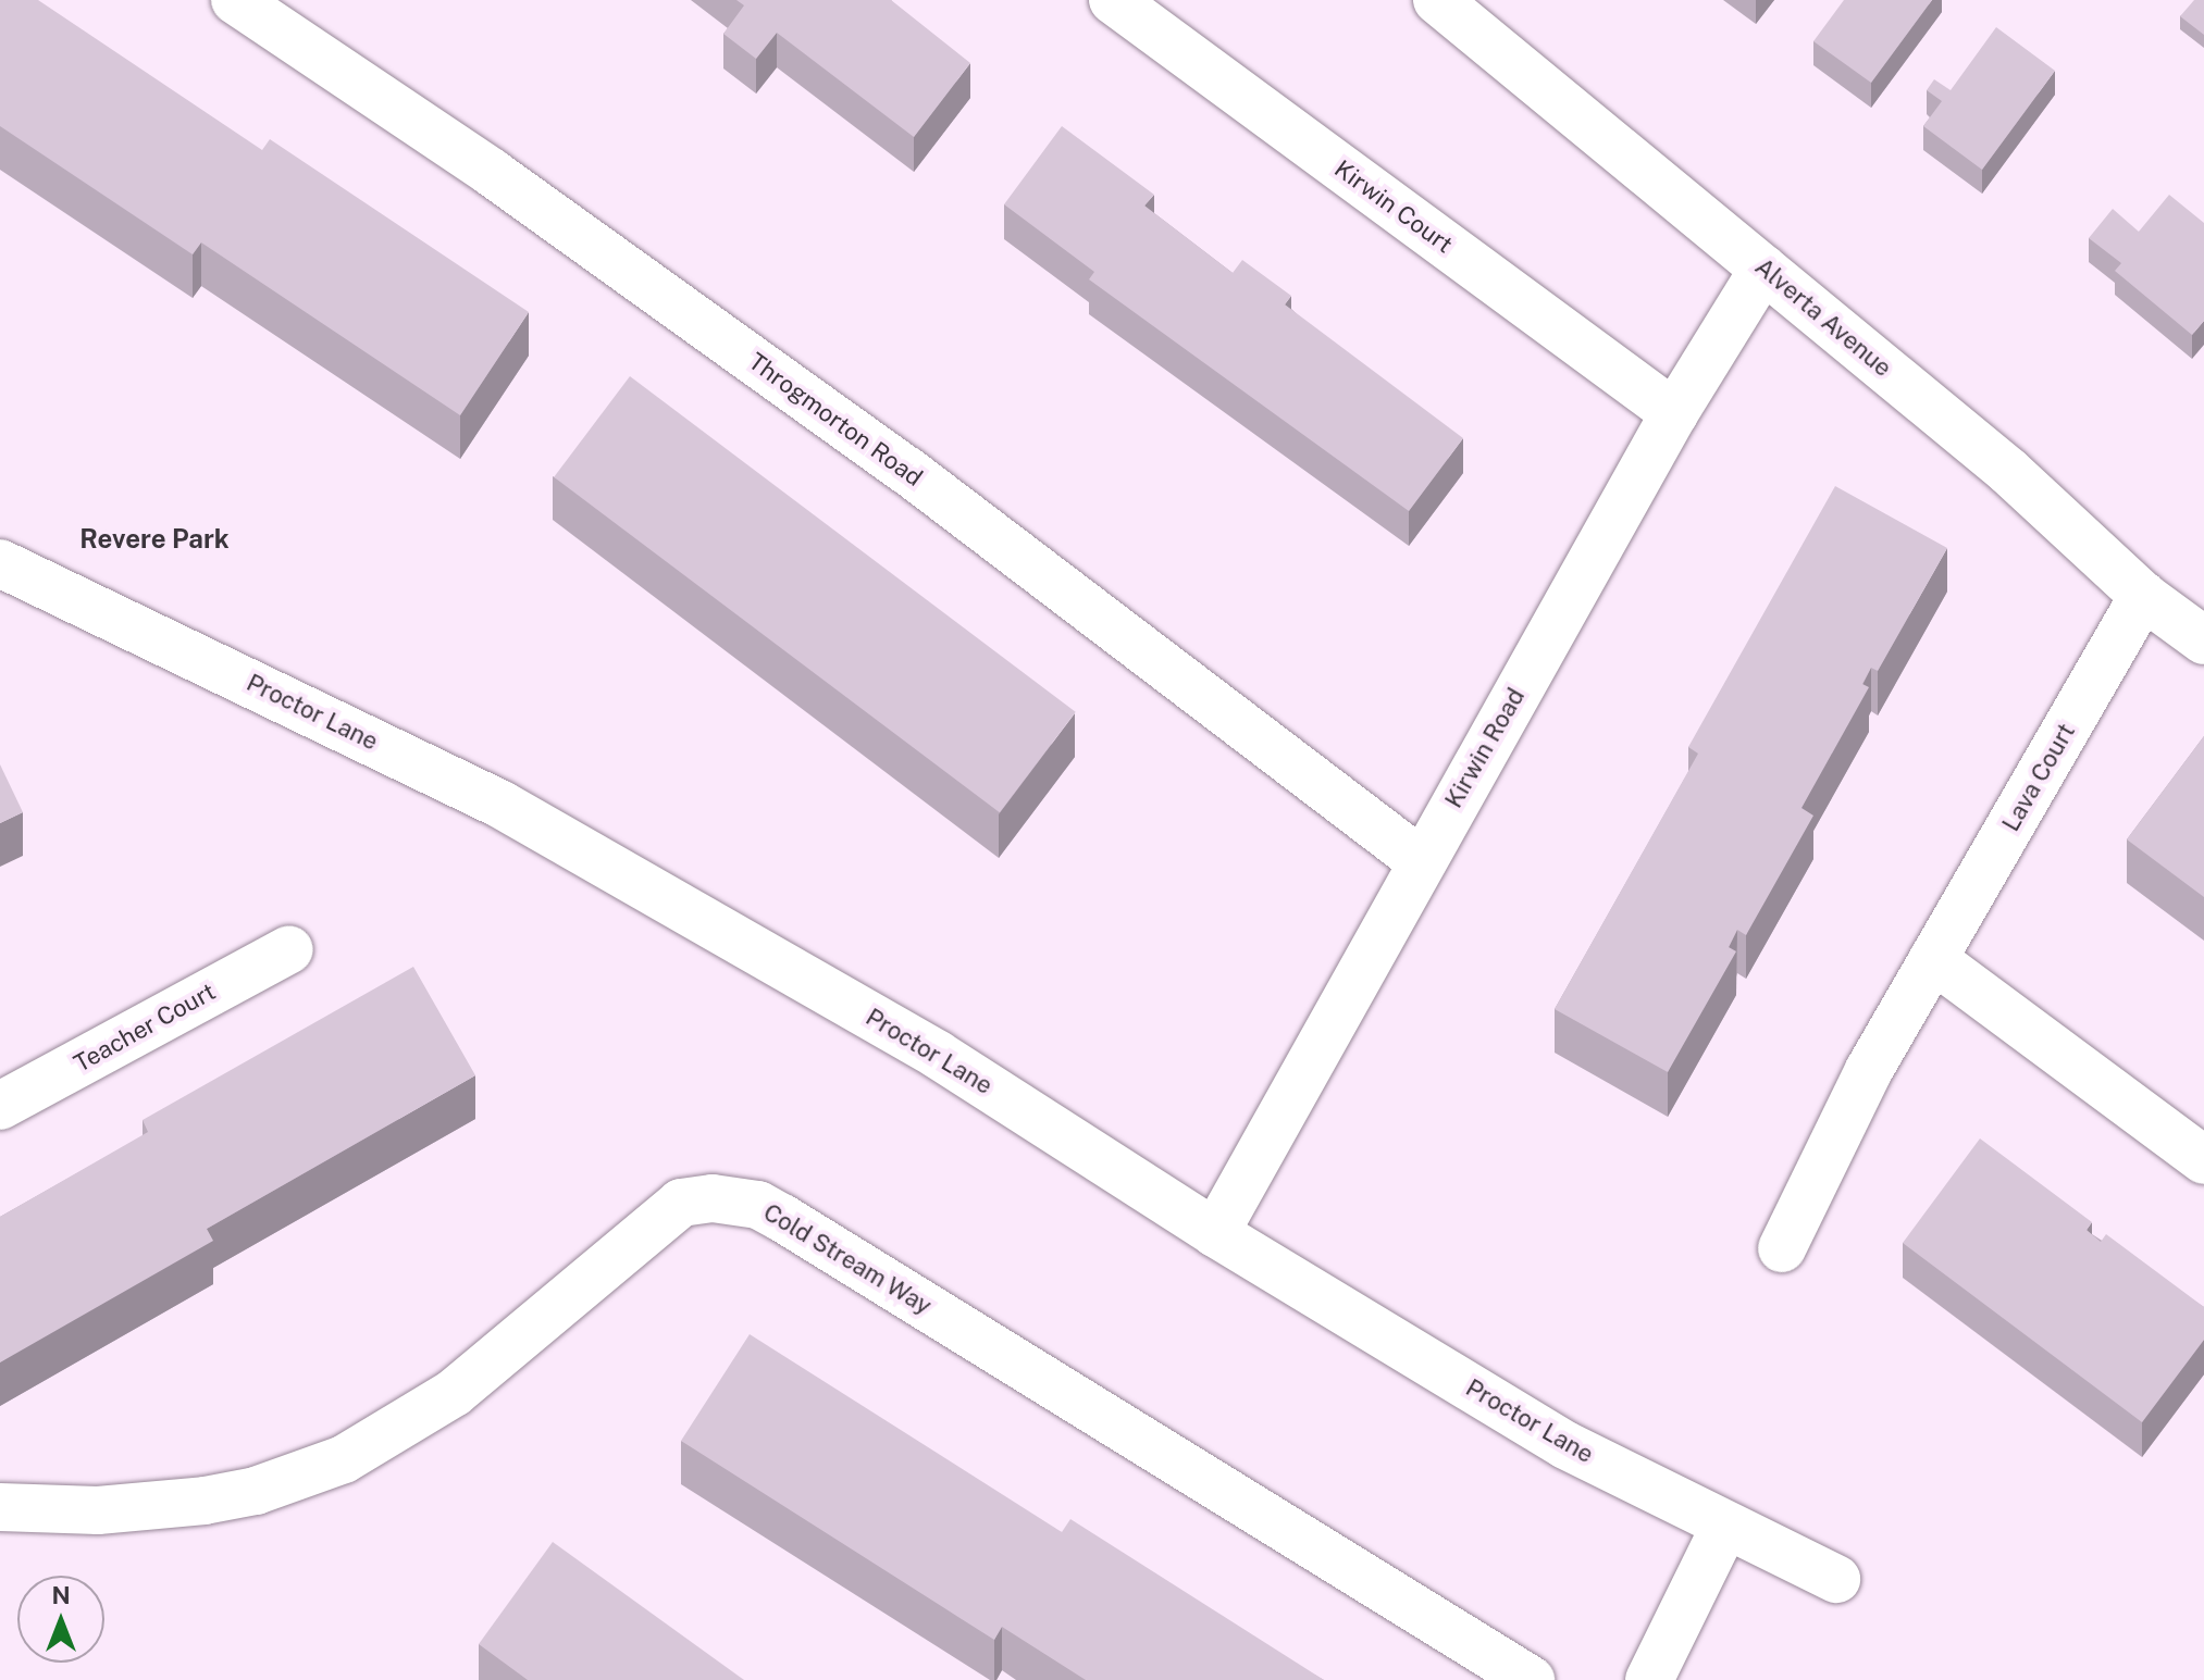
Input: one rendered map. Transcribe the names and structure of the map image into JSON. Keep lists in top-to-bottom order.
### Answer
{
  "streets": {
    "street": [
      "Kirwin Court",
      "Alverta Avenue",
      "Throgmorton Road",
      "Proctor Lane",
      "Kirwin Road",
      "Lava Court",
      "Teacher Court",
      "Cold Stream Way"
    ]
  },
  "crossings": [
    ["Kirwin Court", "Kirwin Road"],
    ["Alverta Avenue", "Kirwin Road"],
    ["Alverta Avenue", "Lava Court"],
    ["Throgmorton Road", "Kirwin Road"],
    ["Proctor Lane", "Kirwin Road"]
  ],
  "districts": ["Revere Park"],
  "north": "top"
}
